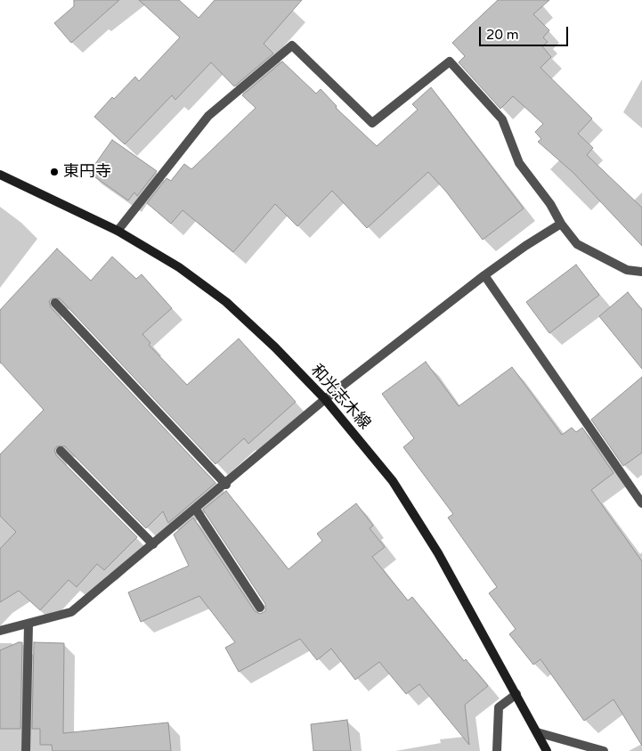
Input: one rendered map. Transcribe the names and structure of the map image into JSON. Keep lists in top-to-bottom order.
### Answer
{
  "streets": {
    "main road": ["和光志木線"]
  },
  "places": ["東円寺"],
  "scale_bar": "20 m"
}
